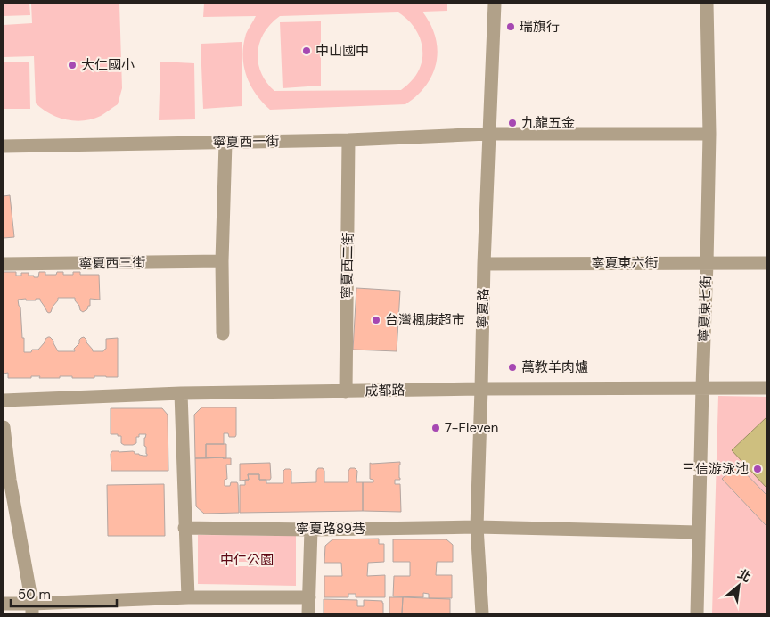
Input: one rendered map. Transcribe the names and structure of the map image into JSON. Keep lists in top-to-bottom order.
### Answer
{
  "streets": {
    "street": [
      "寧夏西一街",
      "寧夏西三街",
      "寧夏東六街",
      "寧夏西二街",
      "寧夏路",
      "寧夏東七街",
      "成都路",
      "寧夏路89巷"
    ]
  },
  "crossings": [
    ["寧夏西一街", "寧夏西二街"],
    ["寧夏西一街", "寧夏路"],
    ["寧夏西一街", "寧夏東七街"],
    ["寧夏東六街", "寧夏路"],
    ["寧夏東六街", "寧夏東七街"],
    ["寧夏西二街", "成都路"],
    ["寧夏路", "成都路"],
    ["寧夏路", "寧夏路89巷"],
    ["寧夏東七街", "成都路"],
    ["寧夏東七街", "寧夏路89巷"]
  ],
  "parks": ["中仁公園"],
  "places": [
    "瑞旗行",
    "中山國中",
    "大仁國小",
    "九龍五金",
    "台灣楓康超市",
    "萬教羊肉爐",
    "7-Eleven",
    "三信游泳池"
  ],
  "scale_bar": "50 m",
  "north": "top right"
}
